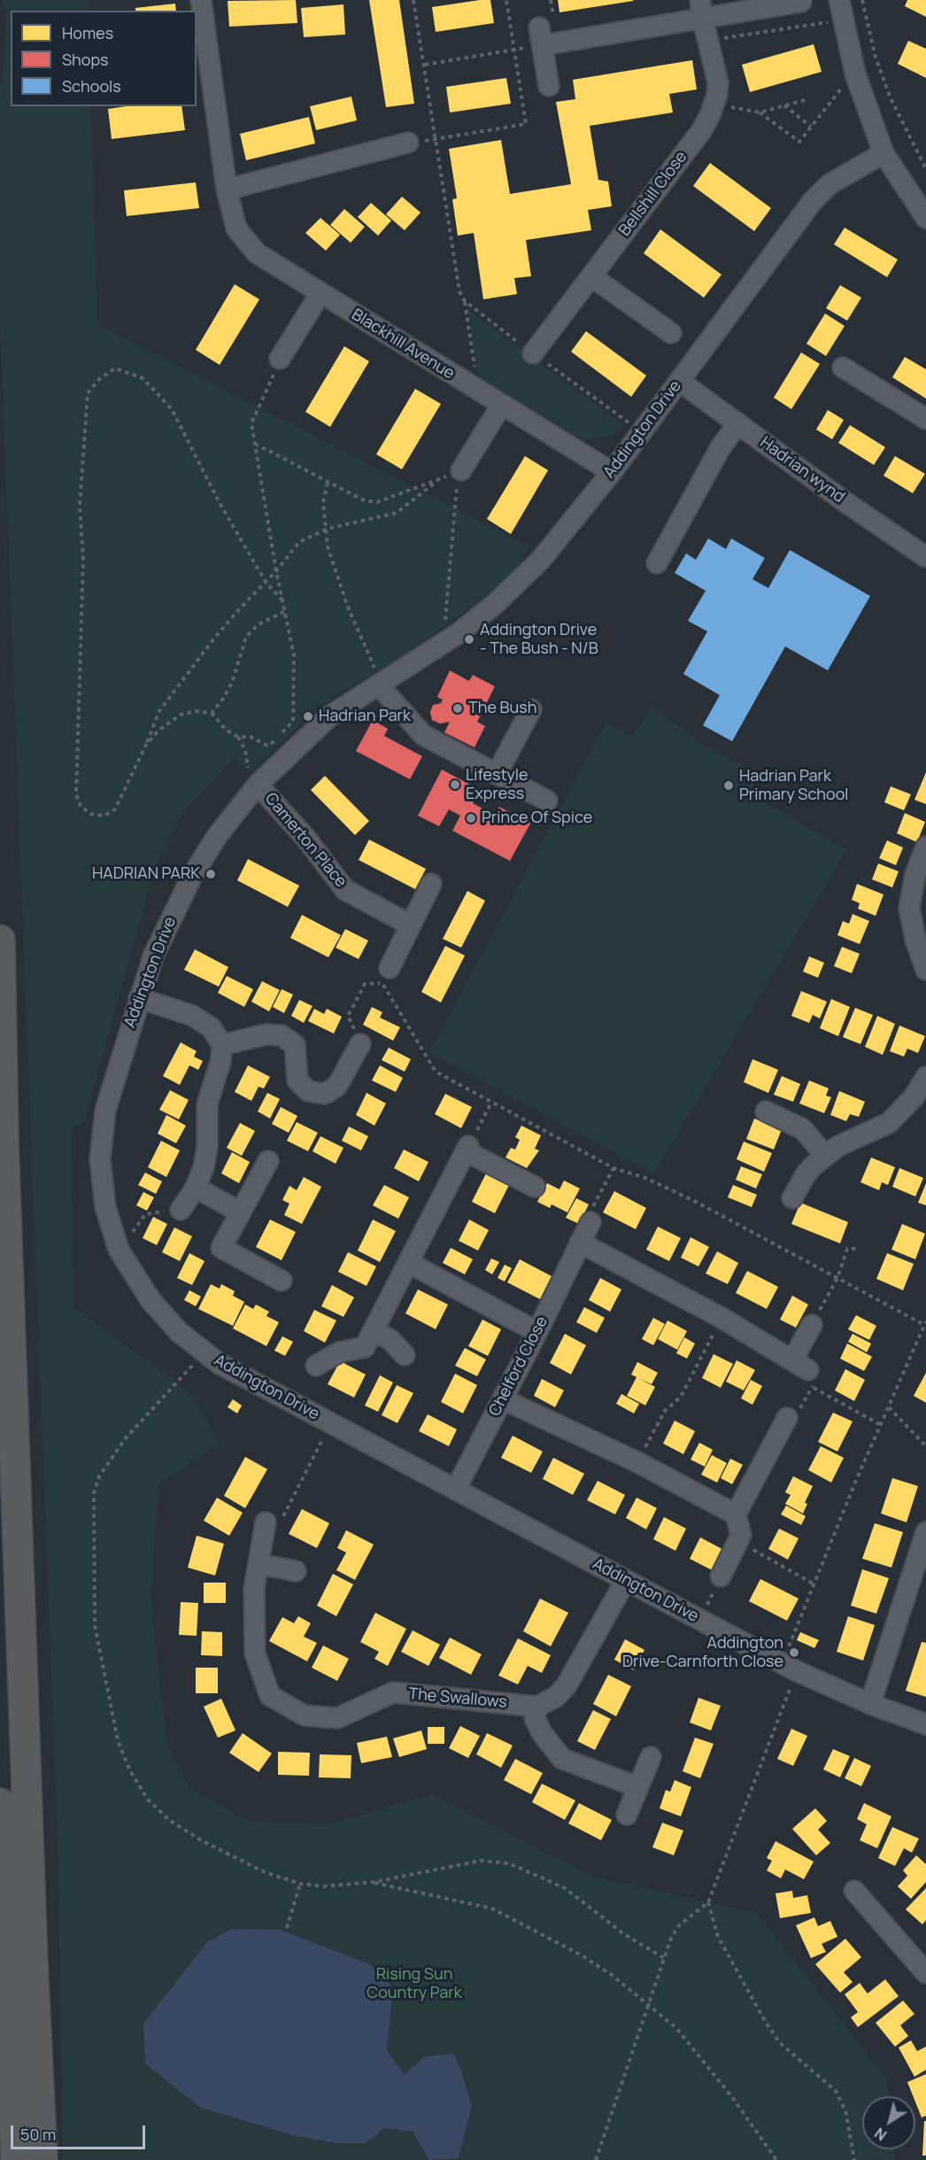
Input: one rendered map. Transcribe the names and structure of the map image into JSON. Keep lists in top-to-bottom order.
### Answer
{
  "streets": {
    "street": [
      "Bellshill Close",
      "Blackhill Avenue",
      "Addington Drive",
      "Hadrian wynd",
      "Camerton Place",
      "Chelford Close",
      "The Swallows"
    ]
  },
  "crossings": [
    ["Blackhill Avenue", "Addington Drive"],
    ["Addington Drive", "Hadrian wynd"],
    ["Addington Drive", "Camerton Place"],
    ["Addington Drive", "Chelford Close"]
  ],
  "parks": ["Rising Sun Country Park"],
  "places": [
    "Addington Drive - The Bush - N/B",
    "The Bush",
    "Hadrian Park",
    "Lifestyle Express",
    "Hadrian Park Primary School",
    "Prince Of Spice",
    "HADRIAN PARK",
    "Addington Drive-Carnforth Close"
  ],
  "legend": ["Homes", "Shops", "Schools"],
  "scale_bar": "50 m",
  "north": "bottom left"
}
